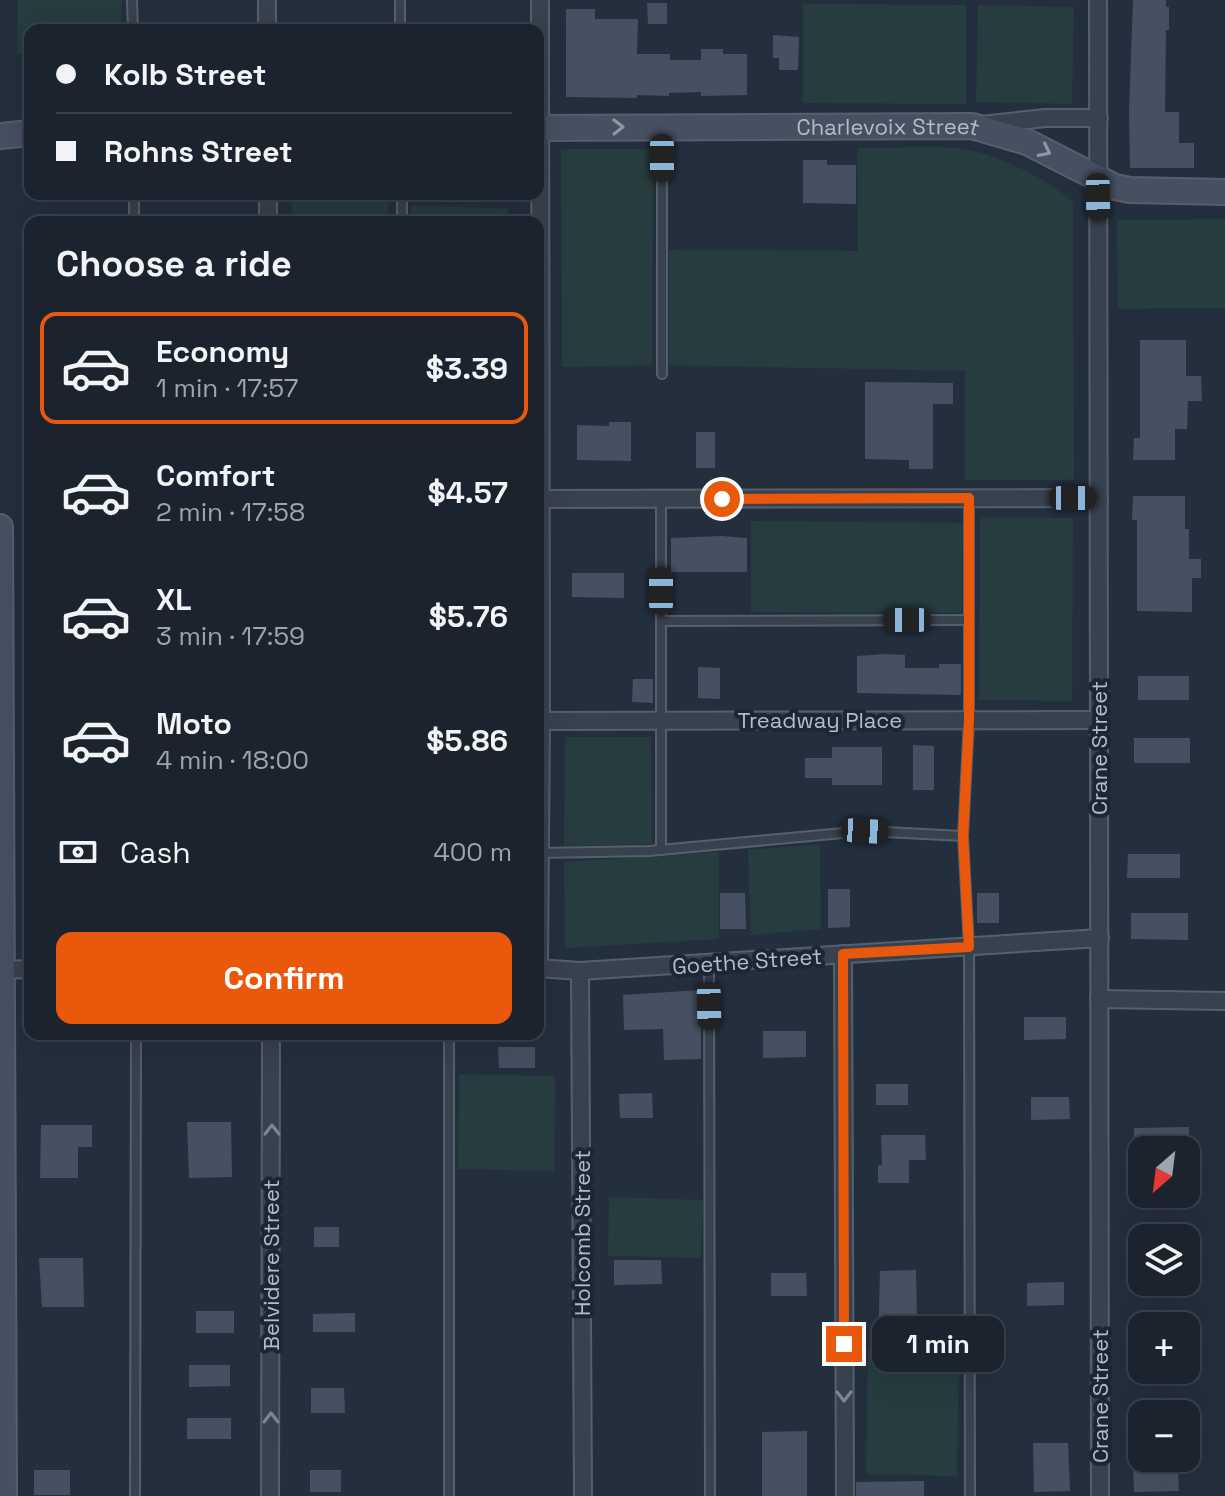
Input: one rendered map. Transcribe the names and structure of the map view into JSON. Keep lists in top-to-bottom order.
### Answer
{
  "streets": {
    "street": [
      "Charlevoix Street",
      "Treadway Place",
      "Crane Street",
      "Goethe Street",
      "Holcomb Street",
      "Belvidere Street"
    ]
  },
  "crossings": [
    ["Charlevoix Street", "Crane Street"],
    ["Treadway Place", "Crane Street"],
    ["Crane Street", "Goethe Street"],
    ["Goethe Street", "Holcomb Street"]
  ],
  "one_way": ["Belvidere Street"],
  "north": "bottom left",
  "page": {
    "banner": ["Kolb Street", "Rohns Street"],
    "heading": "Choose a ride",
    "list": [
      {
        "name": "Economy",
        "note": "1 min · 17:57",
        "value": "$3.39"
      },
      {
        "name": "Comfort",
        "note": "2 min · 17:58",
        "value": "$4.57"
      },
      {
        "name": "XL",
        "note": "3 min · 17:59",
        "value": "$5.76"
      },
      {
        "name": "Moto",
        "note": "4 min · 18:00",
        "value": "$5.86"
      }
    ],
    "pay": ["Cash", "400 m"],
    "buttons": "Confirm",
    "map_buttons": ["+", "−"],
    "bubble": "1 min"
  }
}
